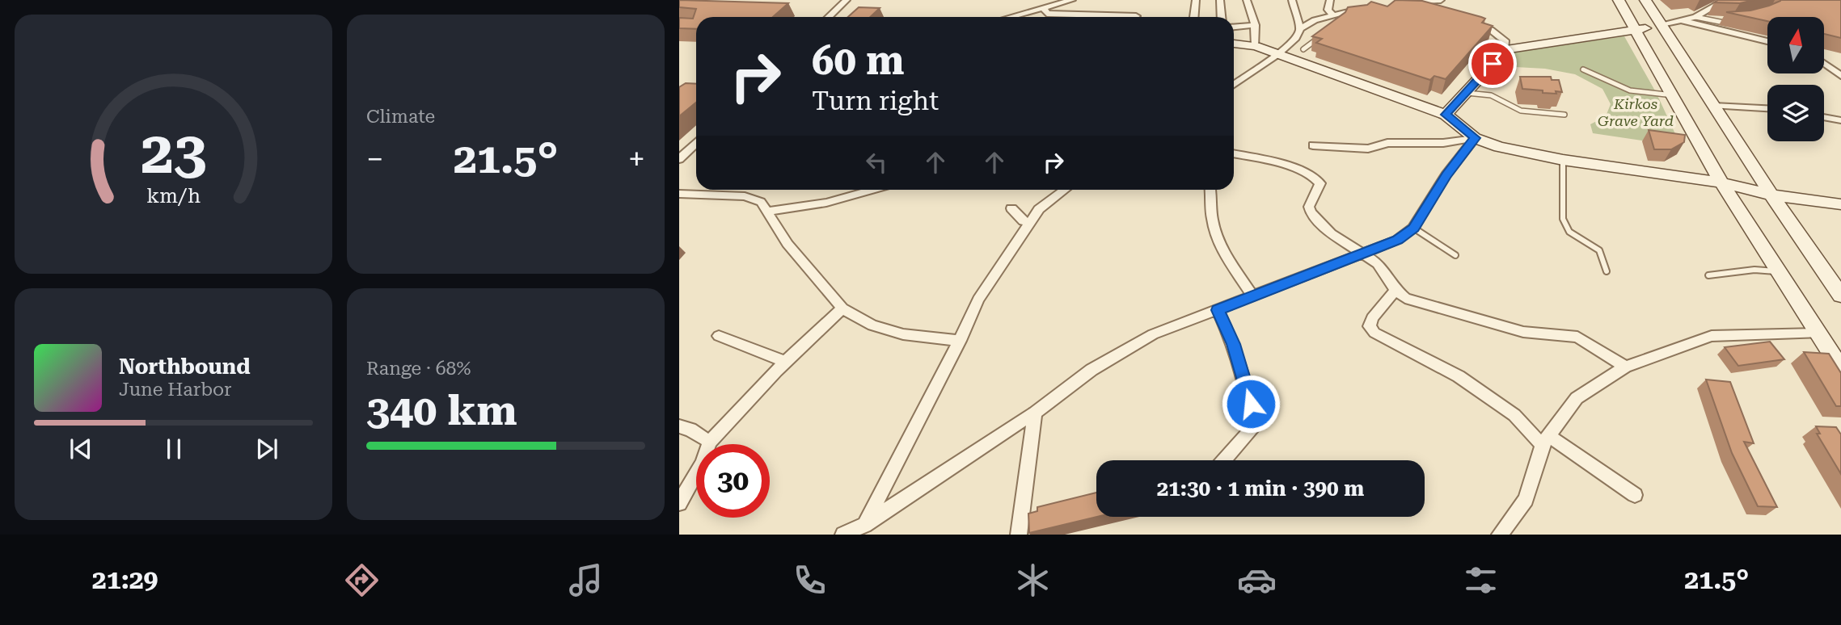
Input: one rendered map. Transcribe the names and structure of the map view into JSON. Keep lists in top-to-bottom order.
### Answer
{
  "parks": ["Kirkos Grave Yard"],
  "north": "top",
  "page": {
    "tile": [
      "Climate",
      ["Range · 68%", "340 km"]
    ],
    "turn": ["60 m", "Turn right"],
    "heat": ["−", "21.5°", "+"],
    "song": ["Northbound", "June Harbor"],
    "limit": "30",
    "trip": "21:30 · 1 min · 390 m",
    "tabs": ["21:29", "21.5°"],
    "gauge": ["23", "km/h"]
  }
}
